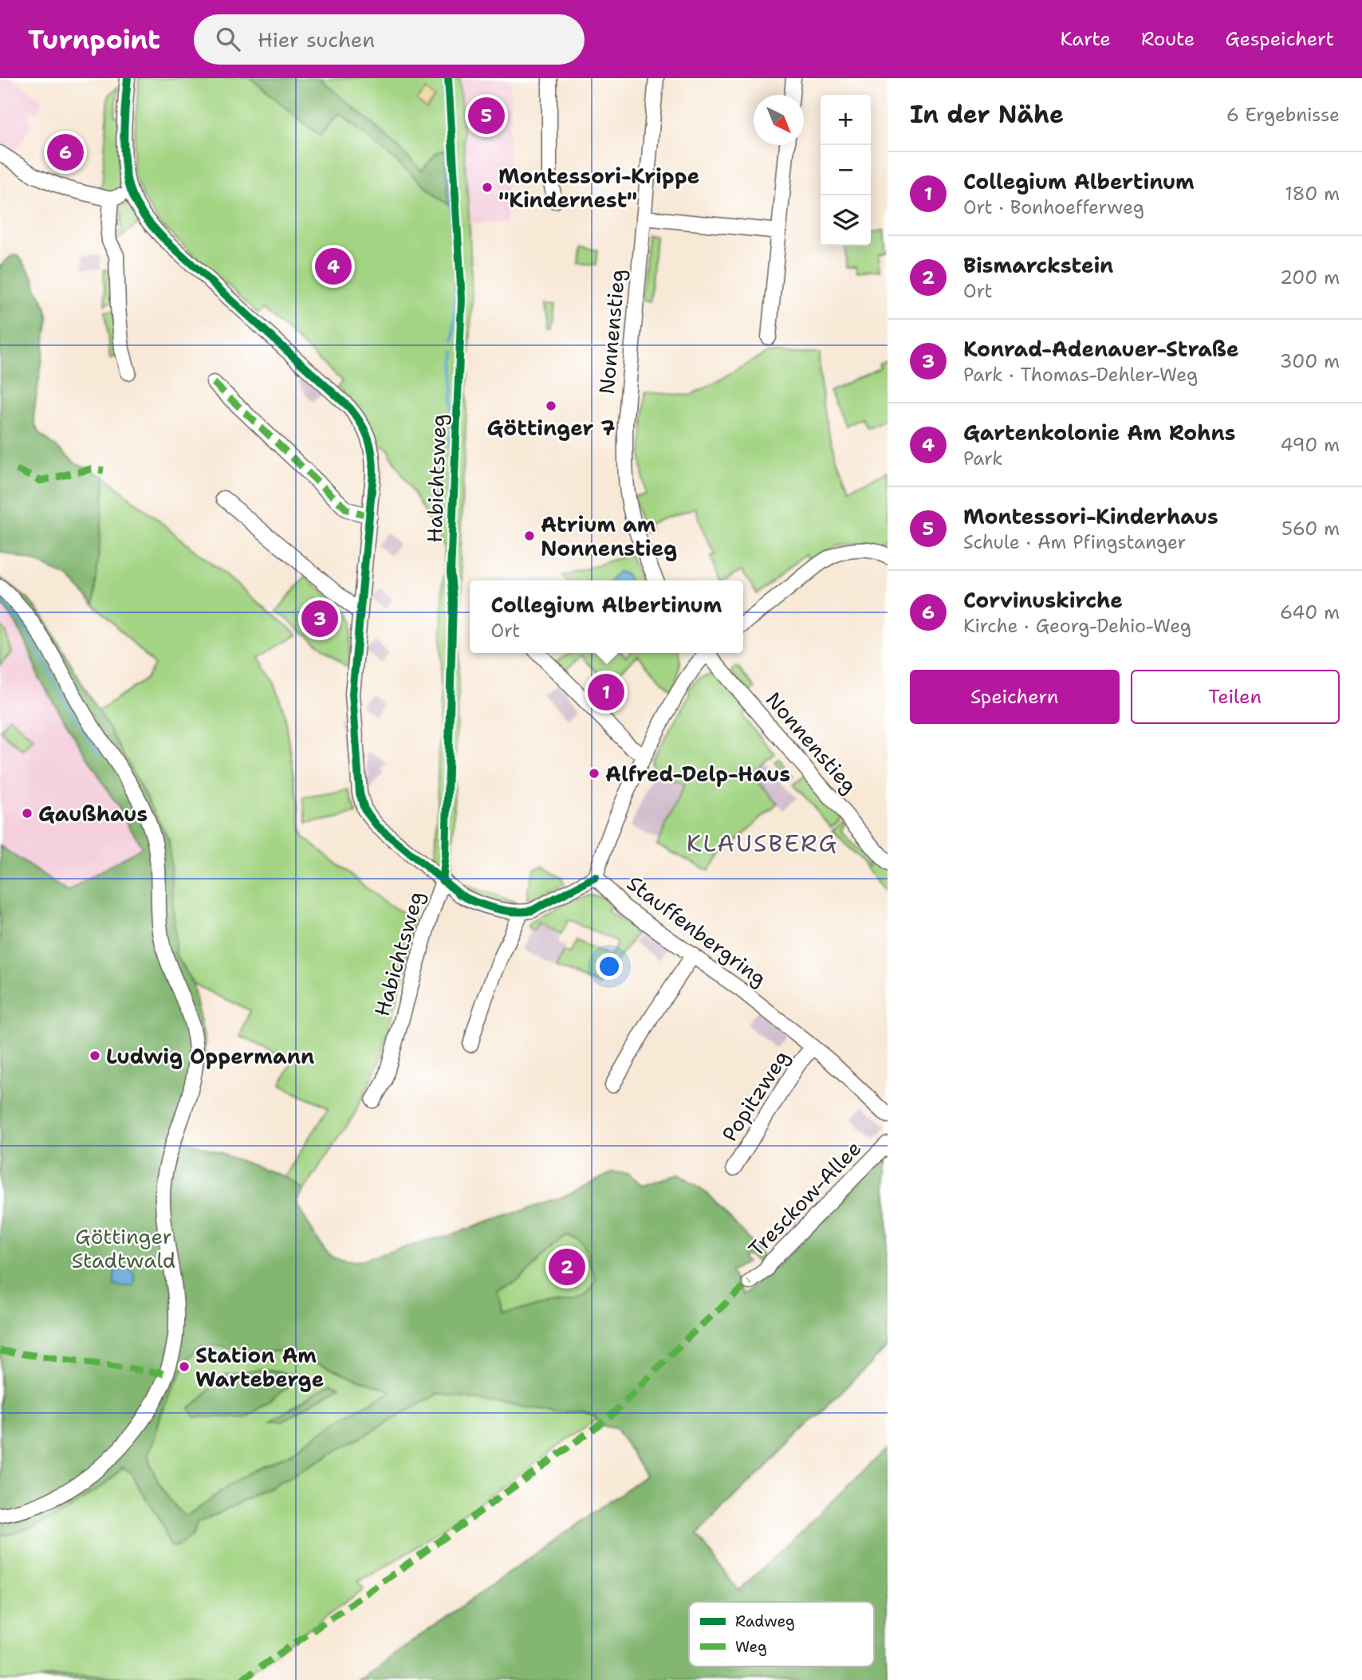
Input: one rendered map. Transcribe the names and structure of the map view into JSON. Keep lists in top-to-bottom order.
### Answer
{
  "streets": {
    "street": [
      "Nonnenstieg",
      "Habichtsweg",
      "Stauffenbergring",
      "Popitzweg",
      "Tresckow-Allee"
    ]
  },
  "crossings": [
    ["Stauffenbergring", "Popitzweg"]
  ],
  "districts": ["KLAUSBERG"],
  "parks": ["Göttinger Stadtwald"],
  "places": [
    "Montessori-Krippe \"Kindernest\"",
    "Göttinger 7",
    "Atrium am Nonnenstieg",
    "Alfred-Delp-Haus",
    "Gaußhaus",
    "Ludwig Oppermann",
    "Station Am Warteberge"
  ],
  "legend": ["Radweg", "Weg"],
  "north": "bottom right",
  "page": {
    "header": "Turnpoint",
    "search": "Hier suchen",
    "nav": ["Karte", "Route", "Gespeichert"],
    "heading": ["In der Nähe", "6 Ergebnisse"],
    "pins": [
      "5",
      "6",
      "4",
      "3",
      "1",
      "2"
    ],
    "map_buttons": ["+", "−"],
    "list": [
      {
        "mark": "1",
        "name": "Collegium Albertinum",
        "note": "Ort · Bonhoefferweg",
        "value": "180 m"
      },
      {
        "mark": "2",
        "name": "Bismarckstein",
        "note": "Ort",
        "value": "200 m"
      },
      {
        "mark": "3",
        "name": "Konrad-Adenauer-Straße",
        "note": "Park · Thomas-Dehler-Weg",
        "value": "300 m"
      },
      {
        "mark": "4",
        "name": "Gartenkolonie Am Rohns",
        "note": "Park",
        "value": "490 m"
      },
      {
        "mark": "5",
        "name": "Montessori-Kinderhaus",
        "note": "Schule · Am Pfingstanger",
        "value": "560 m"
      },
      {
        "mark": "6",
        "name": "Corvinuskirche",
        "note": "Kirche · Georg-Dehio-Weg",
        "value": "640 m"
      }
    ],
    "popup": ["Collegium Albertinum", "Ort"],
    "buttons": ["Speichern", "Teilen"]
  }
}
